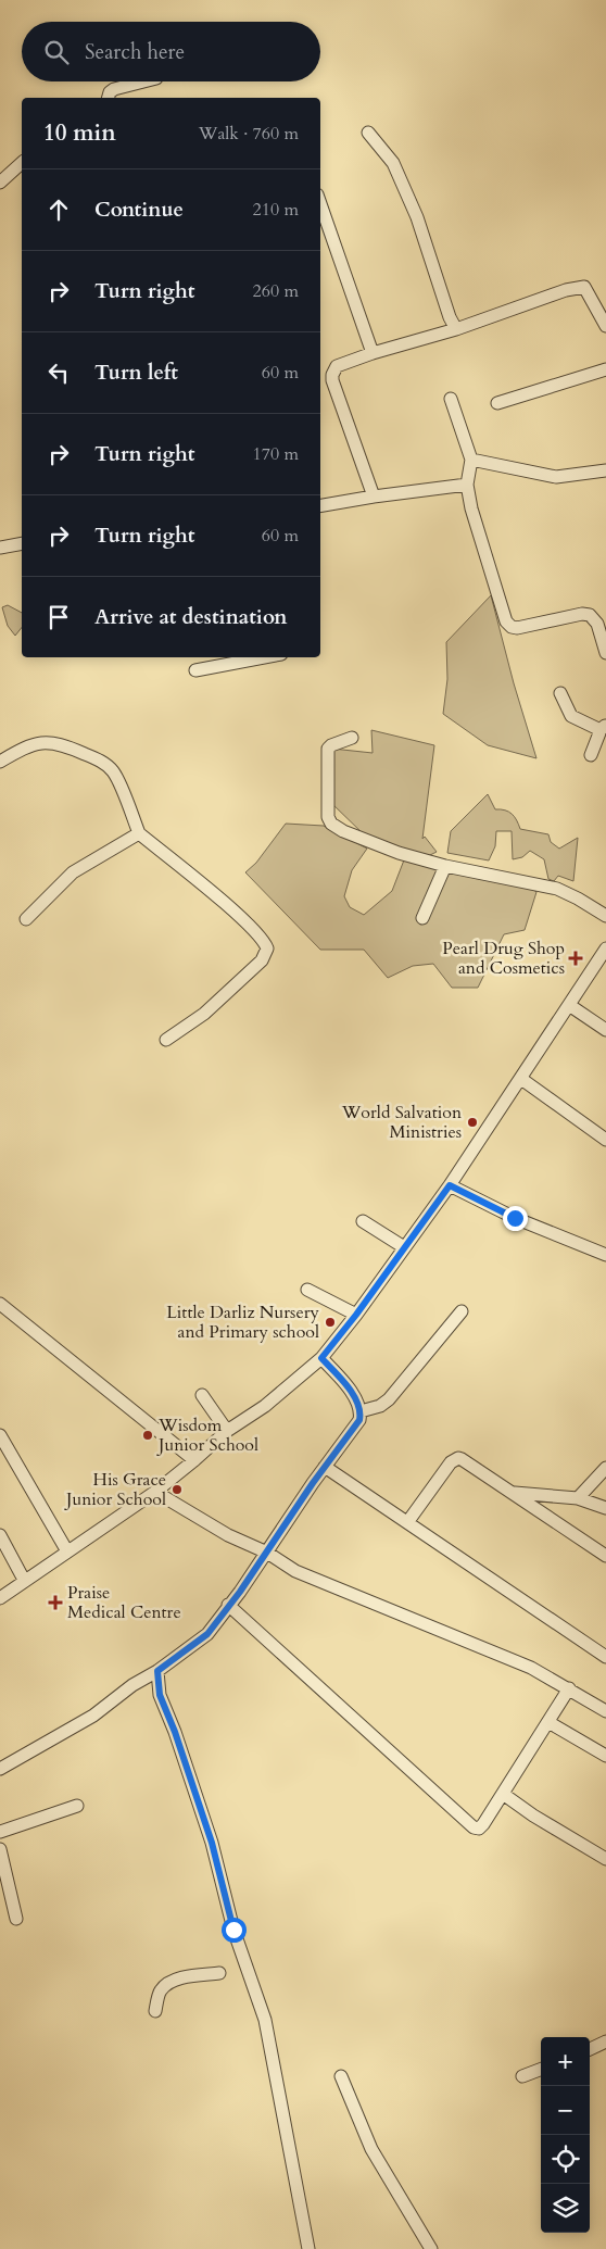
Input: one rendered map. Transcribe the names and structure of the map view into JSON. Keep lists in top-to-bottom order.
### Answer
{
  "places": {
    "health": ["Pearl Drug Shop and Cosmetics", "Praise Medical Centre"],
    "other": [
      "World Salvation Ministries",
      "Little Darliz Nursery and Primary school",
      "Wisdom Junior School",
      "His Grace Junior School"
    ]
  },
  "page": {
    "search": "Search here",
    "heading": ["10 min", "Walk · 760 m"],
    "list": [
      ["Continue", "210 m"],
      ["Turn right", "260 m"],
      ["Turn left", "60 m"],
      ["Turn right", "170 m"],
      ["Turn right", "60 m"],
      "Arrive at destination"
    ],
    "map_buttons": ["+", "−"]
  }
}
